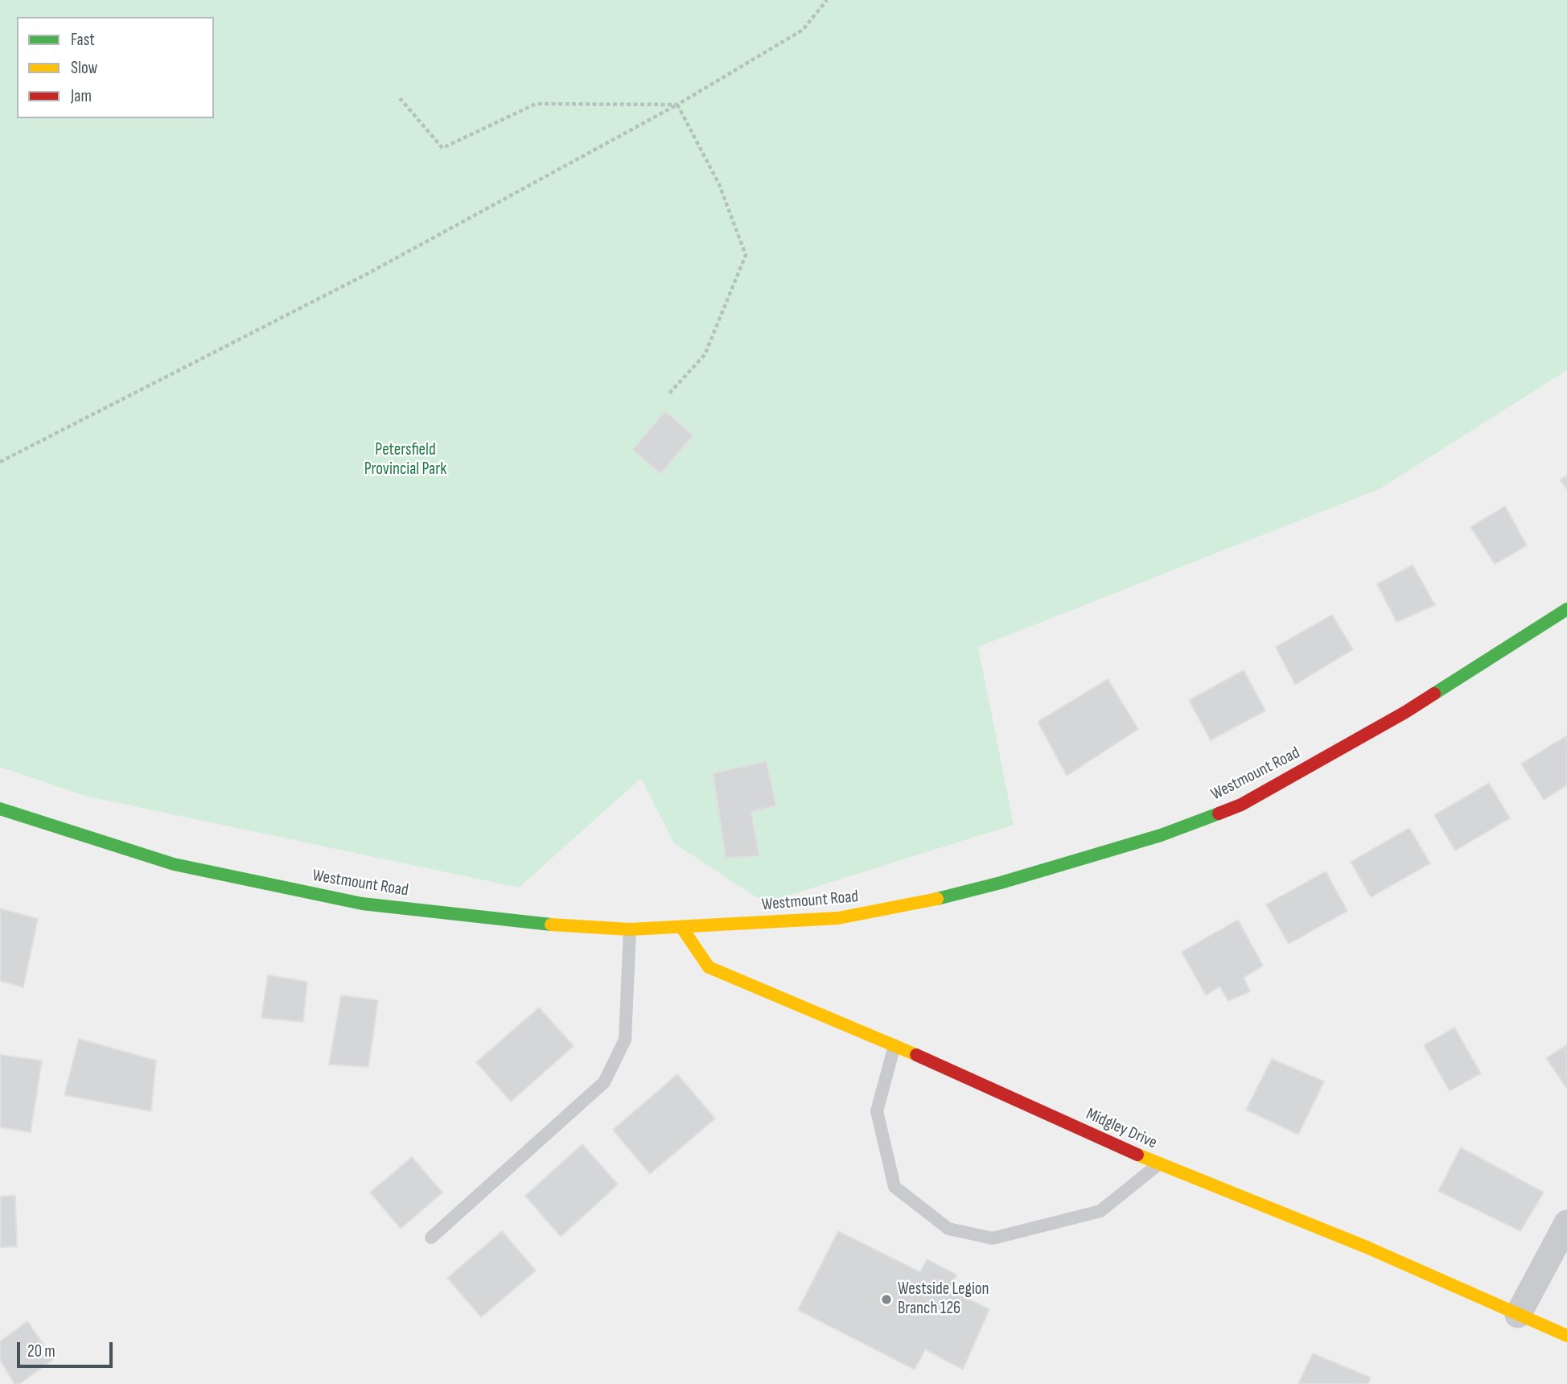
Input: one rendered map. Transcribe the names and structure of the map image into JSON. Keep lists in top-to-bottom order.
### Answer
{
  "streets": {
    "main road": ["Westmount Road", "Midgley Drive"]
  },
  "crossings": [
    ["Westmount Road", "Midgley Drive"]
  ],
  "parks": ["Petersfield Provincial Park"],
  "places": ["Westside Legion Branch 126"],
  "legend": ["Fast", "Slow", "Jam"],
  "scale_bar": "20 m"
}
